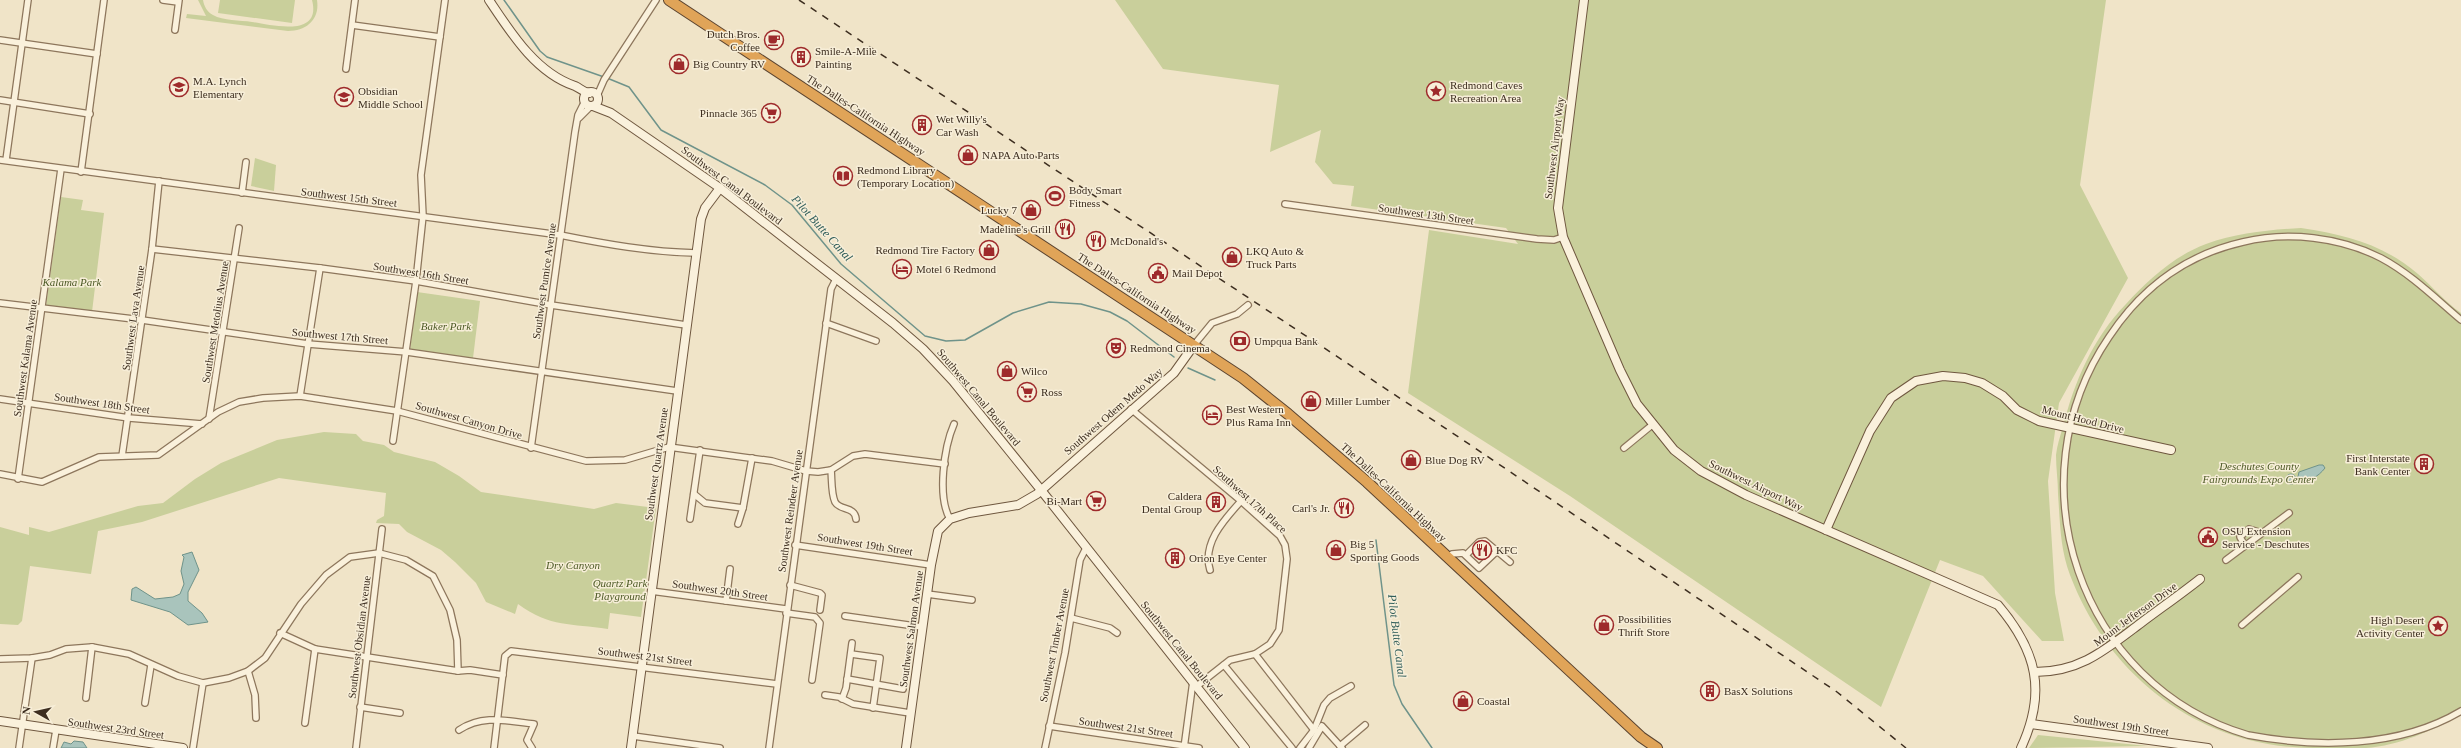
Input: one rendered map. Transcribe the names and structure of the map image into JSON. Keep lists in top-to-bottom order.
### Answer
{
  "streets": {
    "highway": ["The Dalles-California Highway"],
    "main road": [
      "Southwest Airport Way",
      "Southwest Canal Boulevard",
      "Southwest Odem Medo Way",
      "Mount Hood Drive",
      "Southwest Quartz Avenue",
      "Southwest 19th Street",
      "Mount Jefferson Drive",
      "Southwest Salmon Avenue",
      "Southwest 23rd Street"
    ],
    "street": [
      "Southwest 15th Street",
      "Southwest 13th Street",
      "Southwest 16th Street",
      "Southwest Pumice Avenue",
      "Southwest Lava Avenue",
      "Southwest Metolius Avenue",
      "Southwest 17th Street",
      "Southwest Kalama Avenue",
      "Southwest 18th Street",
      "Southwest Canyon Drive",
      "Southwest 17th Place",
      "Southwest Reindeer Avenue",
      "Southwest 20th Street",
      "Southwest Obsidian Avenue",
      "Southwest Timber Avenue",
      "Southwest 21st Street"
    ]
  },
  "crossings": [
    ["The Dalles-California Highway", "Southwest Odem Medo Way"],
    ["Southwest Airport Way", "Southwest 13th Street"],
    ["Southwest Airport Way", "Mount Hood Drive"],
    ["Southwest Airport Way", "Southwest 19th Street"],
    ["Southwest Airport Way", "Mount Jefferson Drive"],
    ["Southwest Canal Boulevard", "Southwest Pumice Avenue"],
    ["Southwest Canal Boulevard", "Southwest Odem Medo Way"],
    ["Southwest Canal Boulevard", "Southwest Quartz Avenue"],
    ["Southwest Canal Boulevard", "Southwest 17th Place"],
    ["Southwest Canal Boulevard", "Southwest Reindeer Avenue"],
    ["Southwest Canal Boulevard", "Southwest Timber Avenue"],
    ["Southwest 15th Street", "Southwest Pumice Avenue"],
    ["Southwest 15th Street", "Southwest Lava Avenue"],
    ["Southwest 15th Street", "Southwest Kalama Avenue"],
    ["Southwest 15th Street", "Southwest Quartz Avenue"],
    ["Southwest 16th Street", "Southwest Pumice Avenue"],
    ["Southwest 16th Street", "Southwest Lava Avenue"],
    ["Southwest 16th Street", "Southwest Metolius Avenue"],
    ["Southwest 16th Street", "Southwest Quartz Avenue"],
    ["Southwest Pumice Avenue", "Southwest 17th Street"],
    ["Southwest Pumice Avenue", "Southwest Canyon Drive"],
    ["Southwest Lava Avenue", "Southwest 17th Street"],
    ["Southwest Lava Avenue", "Southwest 18th Street"],
    ["Southwest Lava Avenue", "Southwest Canyon Drive"],
    ["Southwest Metolius Avenue", "Southwest 17th Street"],
    ["Southwest Metolius Avenue", "Southwest Canyon Drive"],
    ["Southwest 17th Street", "Southwest Kalama Avenue"],
    ["Southwest 17th Street", "Southwest Quartz Avenue"],
    ["Southwest Kalama Avenue", "Southwest 18th Street"],
    ["Southwest Kalama Avenue", "Southwest Canyon Drive"],
    ["Southwest 18th Street", "Southwest Canyon Drive"],
    ["Southwest Odem Medo Way", "Southwest 17th Place"],
    ["Southwest Canyon Drive", "Southwest Quartz Avenue"],
    ["Southwest Canyon Drive", "Southwest Reindeer Avenue"],
    ["Southwest Quartz Avenue", "Southwest 20th Street"],
    ["Southwest Quartz Avenue", "Southwest 21st Street"],
    ["Southwest Reindeer Avenue", "Southwest 19th Street"],
    ["Southwest Reindeer Avenue", "Southwest 20th Street"],
    ["Southwest Reindeer Avenue", "Southwest 21st Street"],
    ["Southwest 19th Street", "Southwest Salmon Avenue"],
    ["Southwest Timber Avenue", "Southwest 21st Street"]
  ],
  "water": ["Pilot Butte Canal"],
  "parks": [
    "Kalama Park",
    "Baker Park",
    "Deschutes County Fairgrounds Expo Center",
    "Dry Canyon",
    "Quartz Park Playground"
  ],
  "places": {
    "cafe": ["Dutch Bros. Coffee"],
    "building": [
      "Smile-A-Mile Painting",
      "Wet Willy's Car Wash",
      "First Interstate Bank Center",
      "Caldera Dental Group",
      "Orion Eye Center",
      "BasX Solutions"
    ],
    "shop": [
      "Big Country RV",
      "NAPA Auto Parts",
      "Lucky 7",
      "Redmond Tire Factory",
      "LKQ Auto & Truck Parts",
      "Wilco",
      "Miller Lumber",
      "Blue Dog RV",
      "Big 5 Sporting Goods",
      "Possibilities Thrift Store",
      "Coastal"
    ],
    "school or university": ["M.A. Lynch Elementary", "Obsidian Middle School"],
    "place": ["Redmond Caves Recreation Area", "High Desert Activity Center"],
    "supermarket": ["Pinnacle 365", "Ross", "Bi-Mart"],
    "library": ["Redmond Library (Temporary Location)"],
    "sports": ["Body Smart Fitness"],
    "restaurant": [
      "Madeline's Grill",
      "McDonald's",
      "Carl's Jr.",
      "KFC"
    ],
    "hotel": ["Motel 6 Redmond", "Best Western Plus Rama Inn"],
    "public building": ["Mail Depot", "OSU Extension Service - Deschutes"],
    "bank": ["Umpqua Bank"],
    "theatre": ["Redmond Cinema"]
  },
  "north": "left"
}
